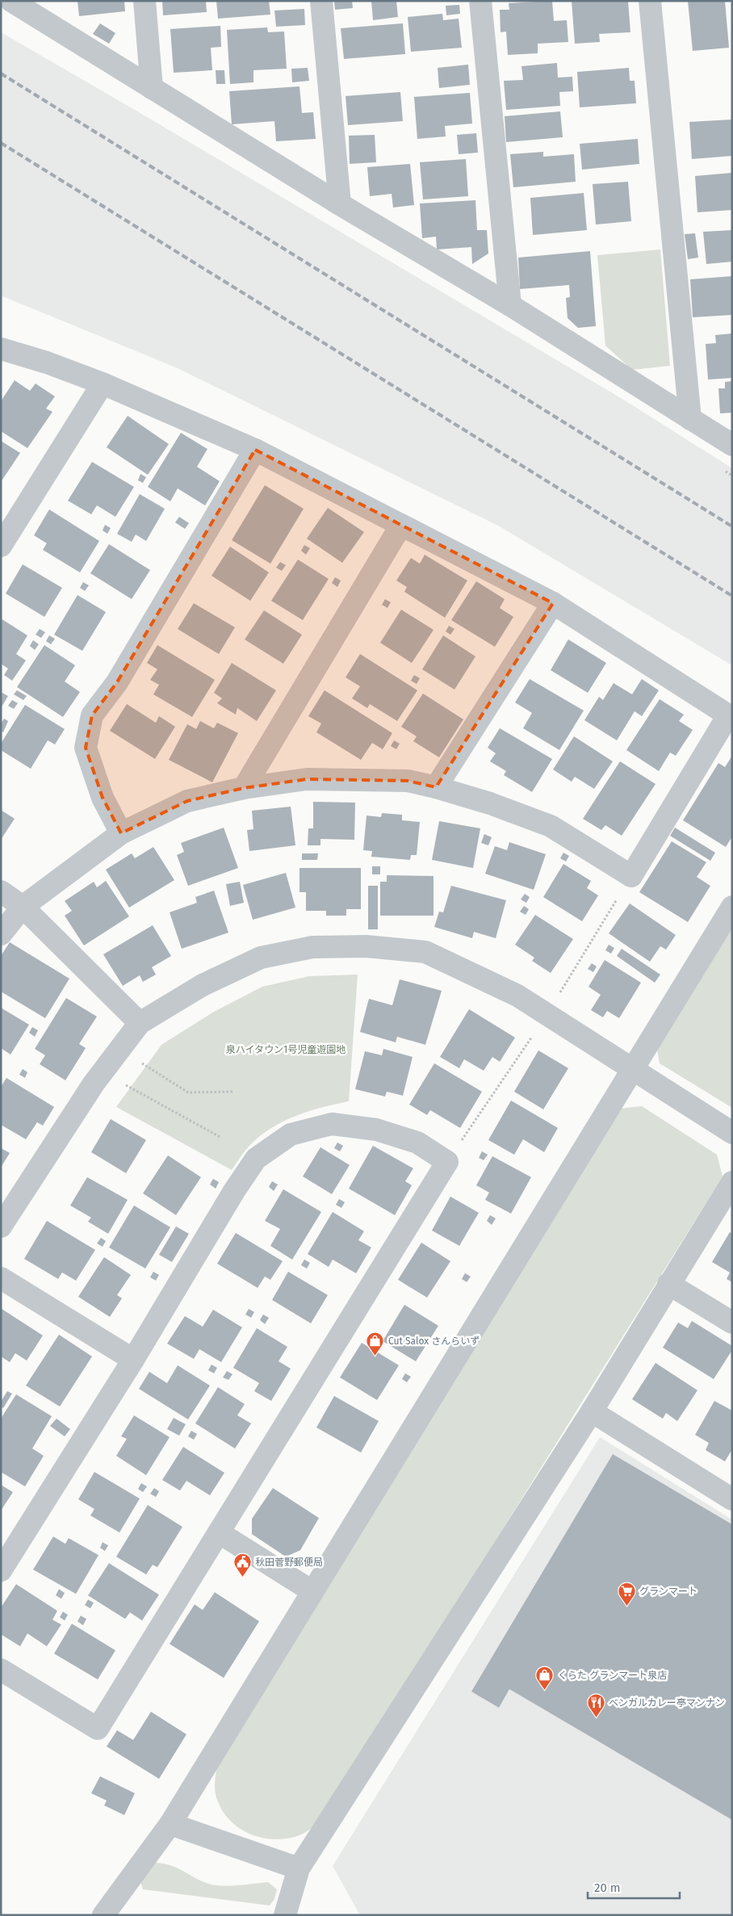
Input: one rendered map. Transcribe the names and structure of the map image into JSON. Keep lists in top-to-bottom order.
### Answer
{
  "parks": ["泉ハイタウン1号児童遊園地"],
  "places": {
    "shop": ["Cut Salox さんらいず", "くらた グランマート泉店"],
    "public building": ["秋田菅野郵便局"],
    "supermarket": ["グランマート"],
    "restaurant": ["ベンガルカレー亭マンナン"]
  },
  "scale_bar": "20 m"
}
